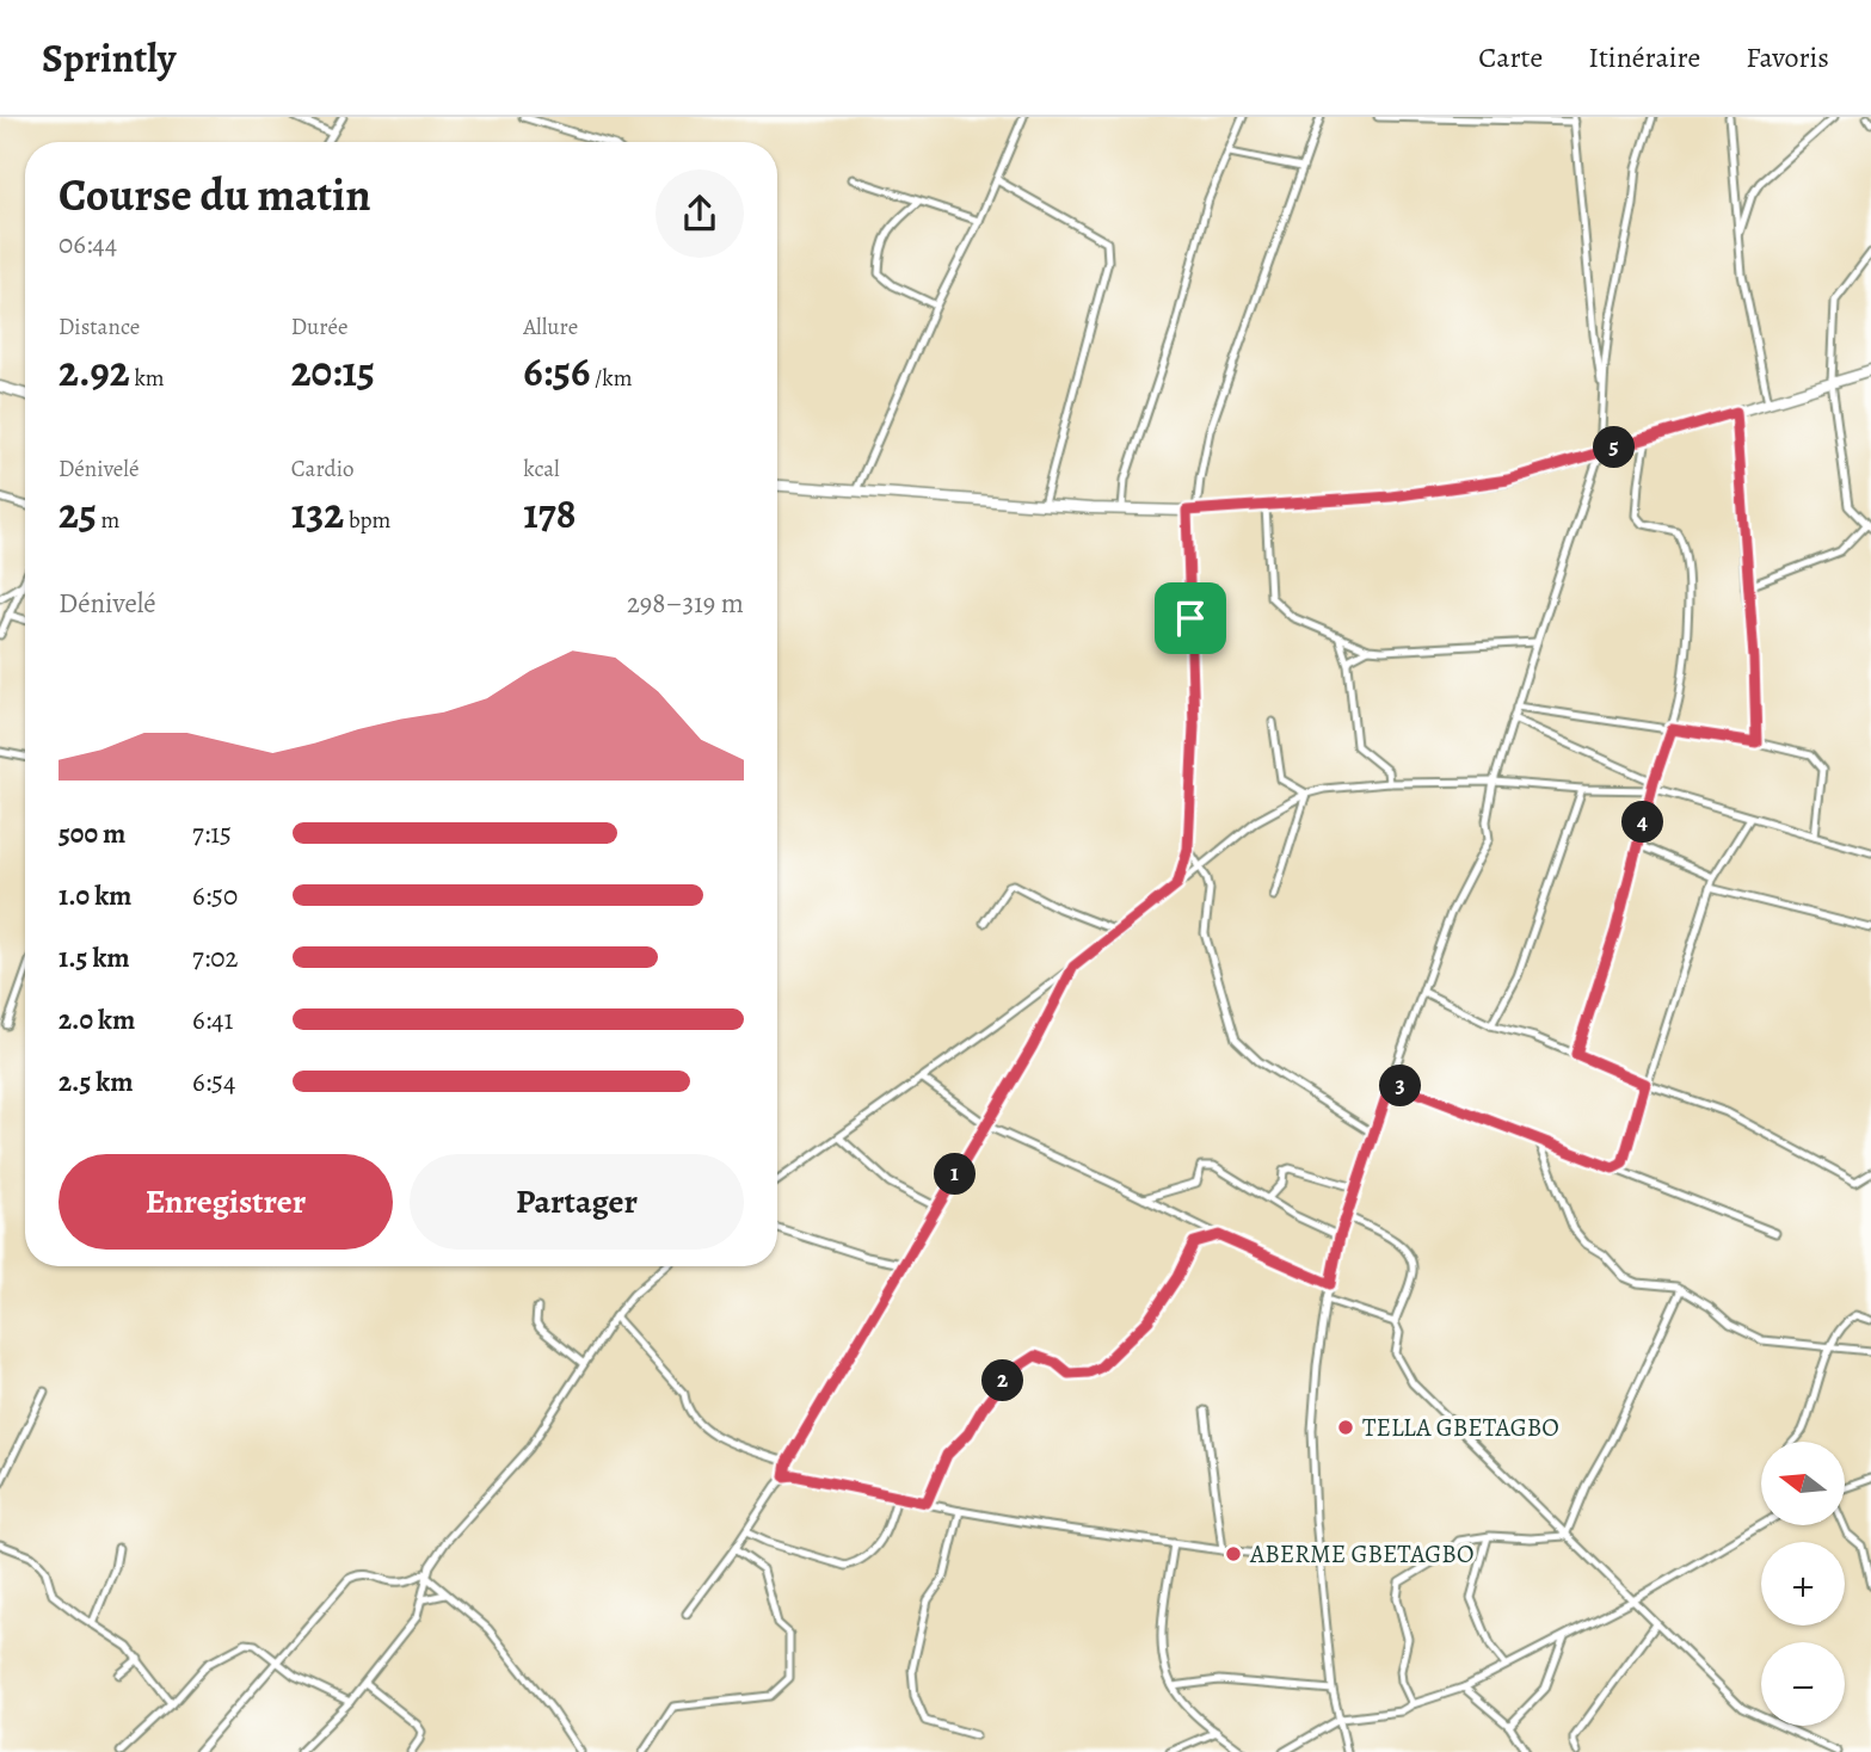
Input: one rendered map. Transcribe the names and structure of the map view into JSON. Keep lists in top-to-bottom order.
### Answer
{
  "places": ["TELLA GBETAGBO", "ABERME GBETAGBO"],
  "north": "left",
  "page": {
    "header": "Sprintly",
    "nav": ["Carte", "Itinéraire", "Favoris"],
    "heading": ["Course du matin", "06:44"],
    "stats": [
      ["Distance", "2.92 km"],
      ["Durée", "20:15"],
      ["Allure", "6:56 /km"],
      ["Dénivelé", "25 m"],
      ["Cardio", "132 bpm"],
      ["kcal", "178"]
    ],
    "pins": [
      "5",
      "4",
      "3",
      "1",
      "2"
    ],
    "chart": ["Dénivelé", "298–319 m"],
    "list": [
      {
        "name": "500 m",
        "note": "7:15"
      },
      {
        "name": "1.0 km",
        "note": "6:50"
      },
      {
        "name": "1.5 km",
        "note": "7:02"
      },
      {
        "name": "2.0 km",
        "note": "6:41"
      },
      {
        "name": "2.5 km",
        "note": "6:54"
      }
    ],
    "buttons": ["Enregistrer", "Partager"],
    "map_buttons": ["+", "−"]
  }
}
